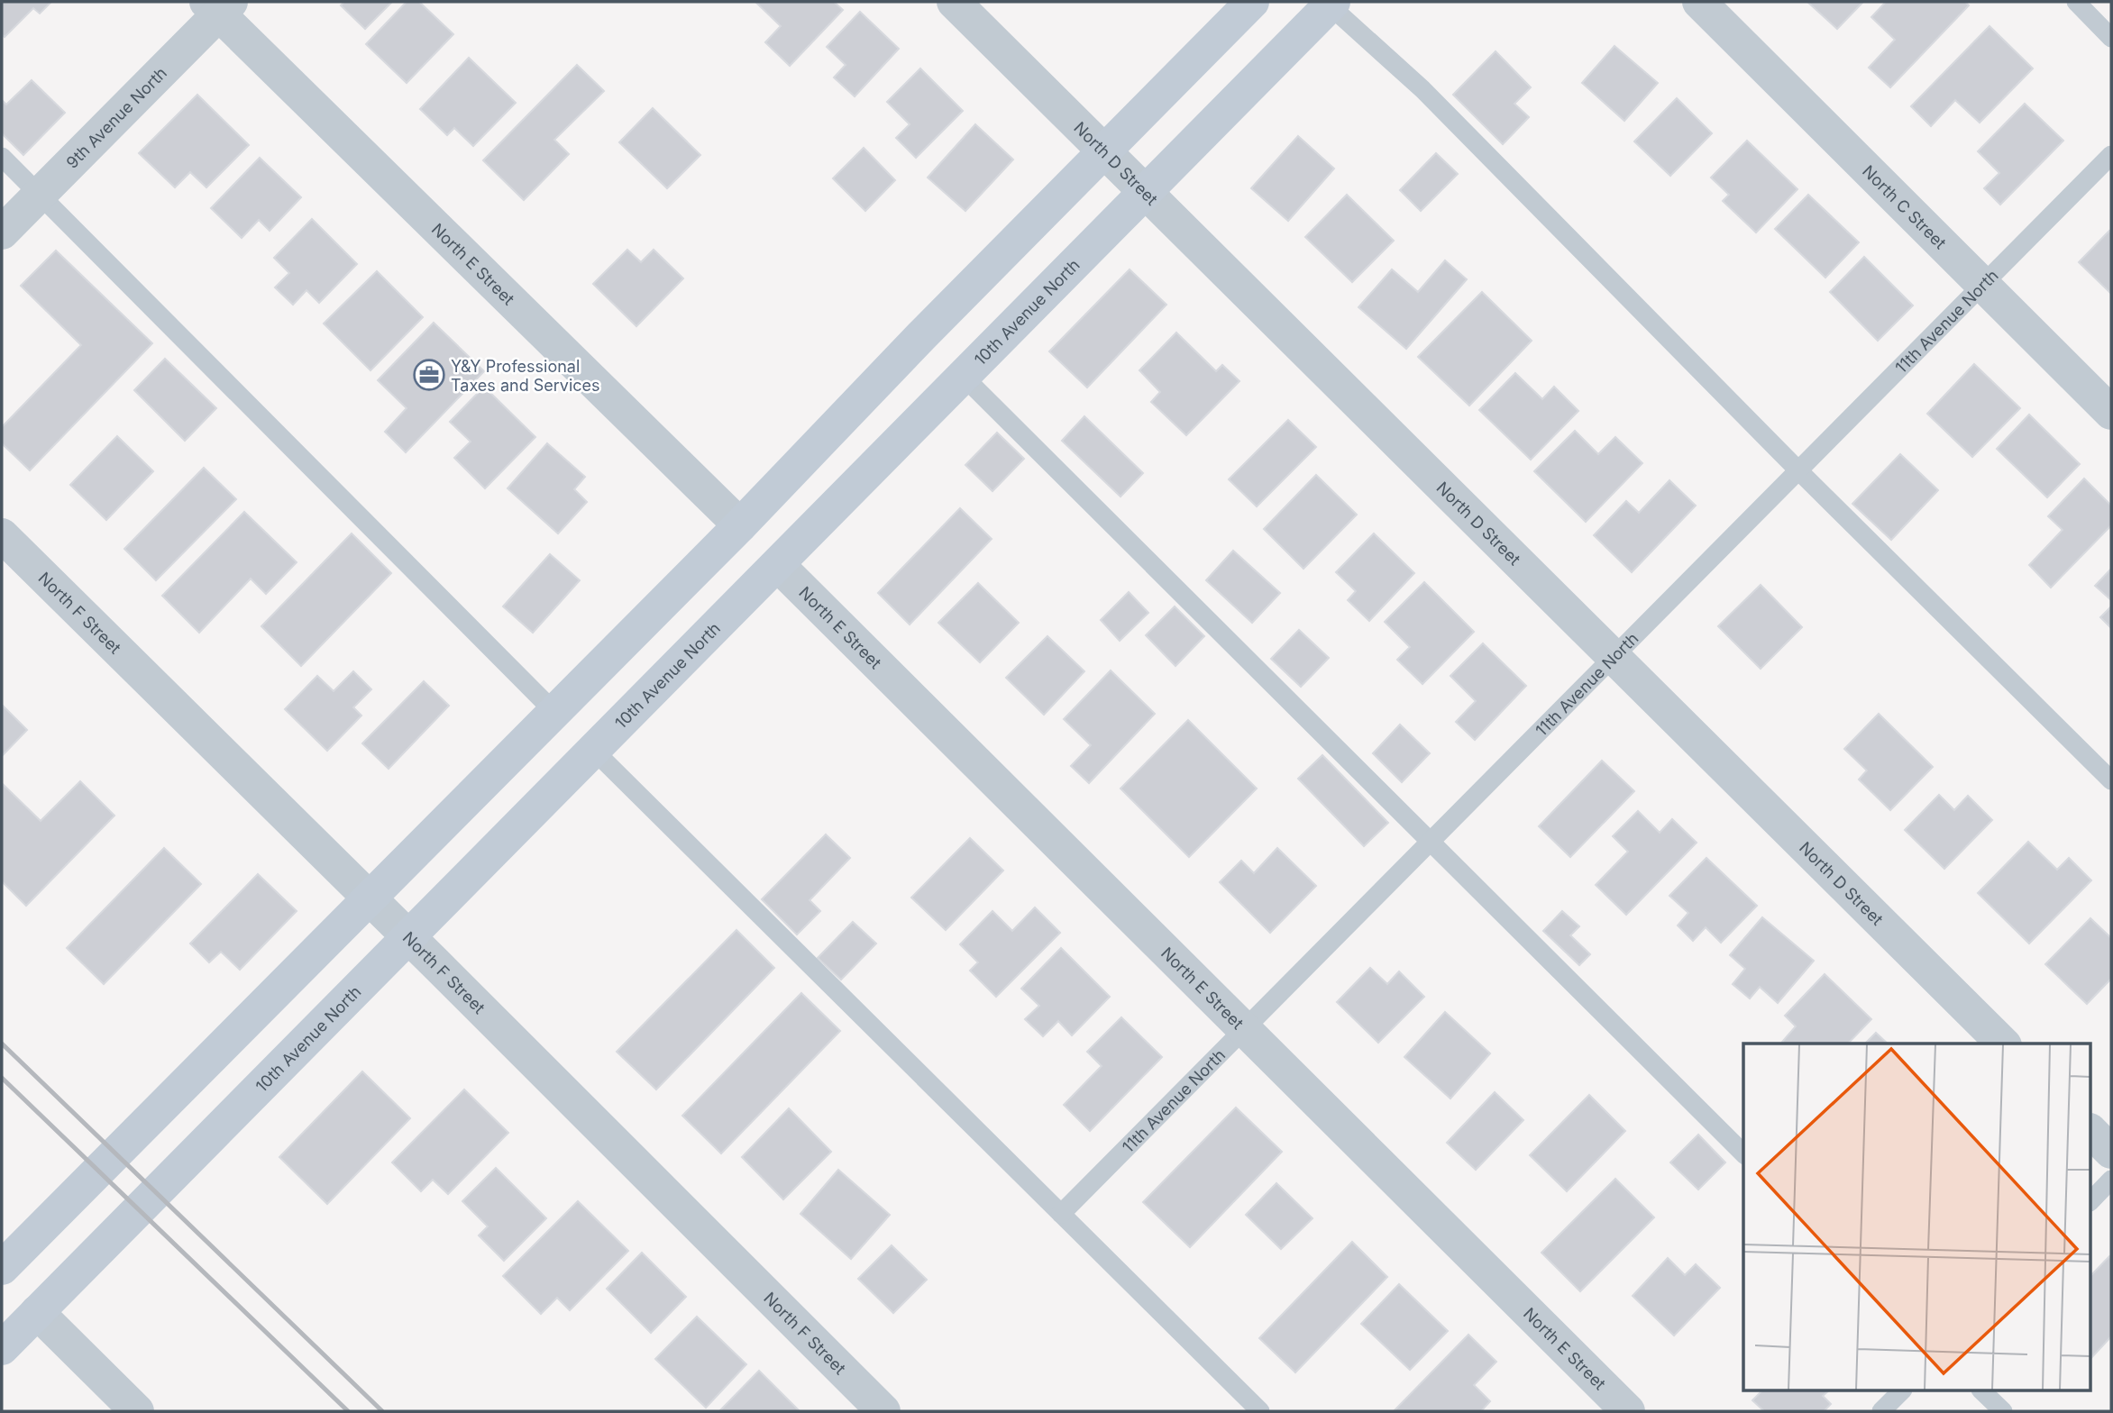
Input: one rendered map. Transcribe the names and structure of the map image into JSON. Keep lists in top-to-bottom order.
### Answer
{
  "streets": {
    "main road": ["10th Avenue North"],
    "street": [
      "9th Avenue North",
      "North D Street",
      "North C Street",
      "North E Street",
      "North F Street"
    ],
    "lane": ["11th Avenue North"]
  },
  "crossings": [
    ["9th Avenue North", "North E Street"],
    ["North D Street", "10th Avenue North"],
    ["North D Street", "11th Avenue North"],
    ["North C Street", "11th Avenue North"],
    ["North E Street", "10th Avenue North"],
    ["North E Street", "11th Avenue North"],
    ["10th Avenue North", "North F Street"]
  ],
  "places": {
    "office": ["Y&Y Professional Taxes and Services"]
  }
}
